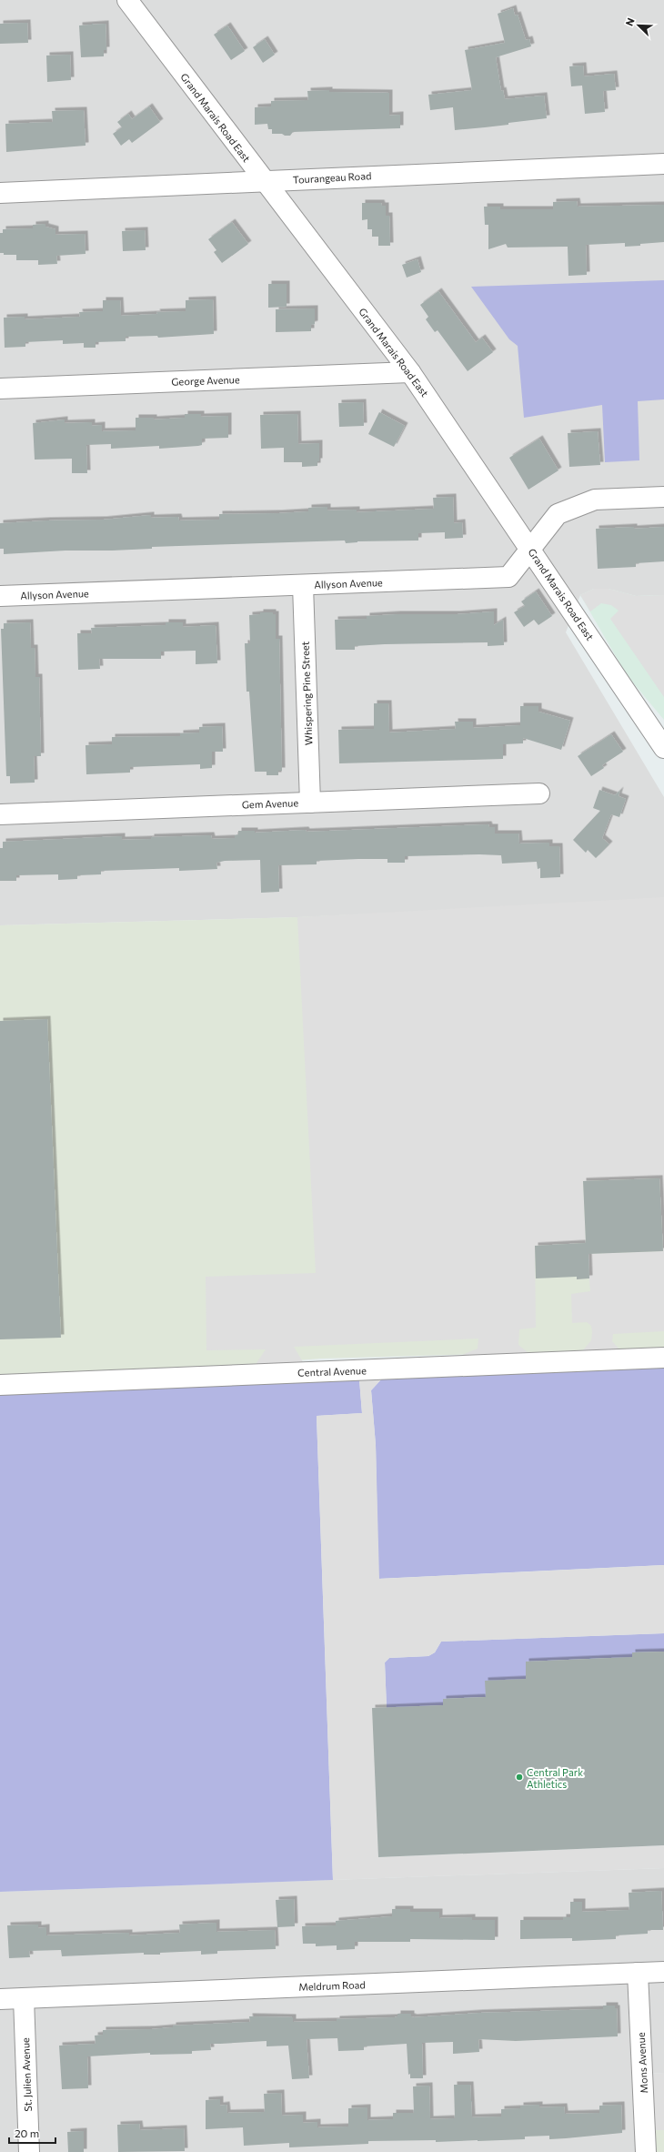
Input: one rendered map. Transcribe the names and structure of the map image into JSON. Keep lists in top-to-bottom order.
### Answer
{
  "streets": {
    "street": [
      "Grand Marais Road East",
      "Tourangeau Road",
      "George Avenue",
      "Allyson Avenue",
      "Whispering Pine Street",
      "Gem Avenue",
      "Central Avenue",
      "Meldrum Road",
      "Mons Avenue",
      "St. Julien Avenue"
    ]
  },
  "crossings": [
    ["Grand Marais Road East", "Tourangeau Road"],
    ["Grand Marais Road East", "George Avenue"],
    ["Grand Marais Road East", "Allyson Avenue"],
    ["Allyson Avenue", "Whispering Pine Street"],
    ["Whispering Pine Street", "Gem Avenue"],
    ["Meldrum Road", "Mons Avenue"],
    ["Meldrum Road", "St. Julien Avenue"]
  ],
  "places": ["Central Park Athletics"],
  "scale_bar": "20 m",
  "north": "top left"
}
